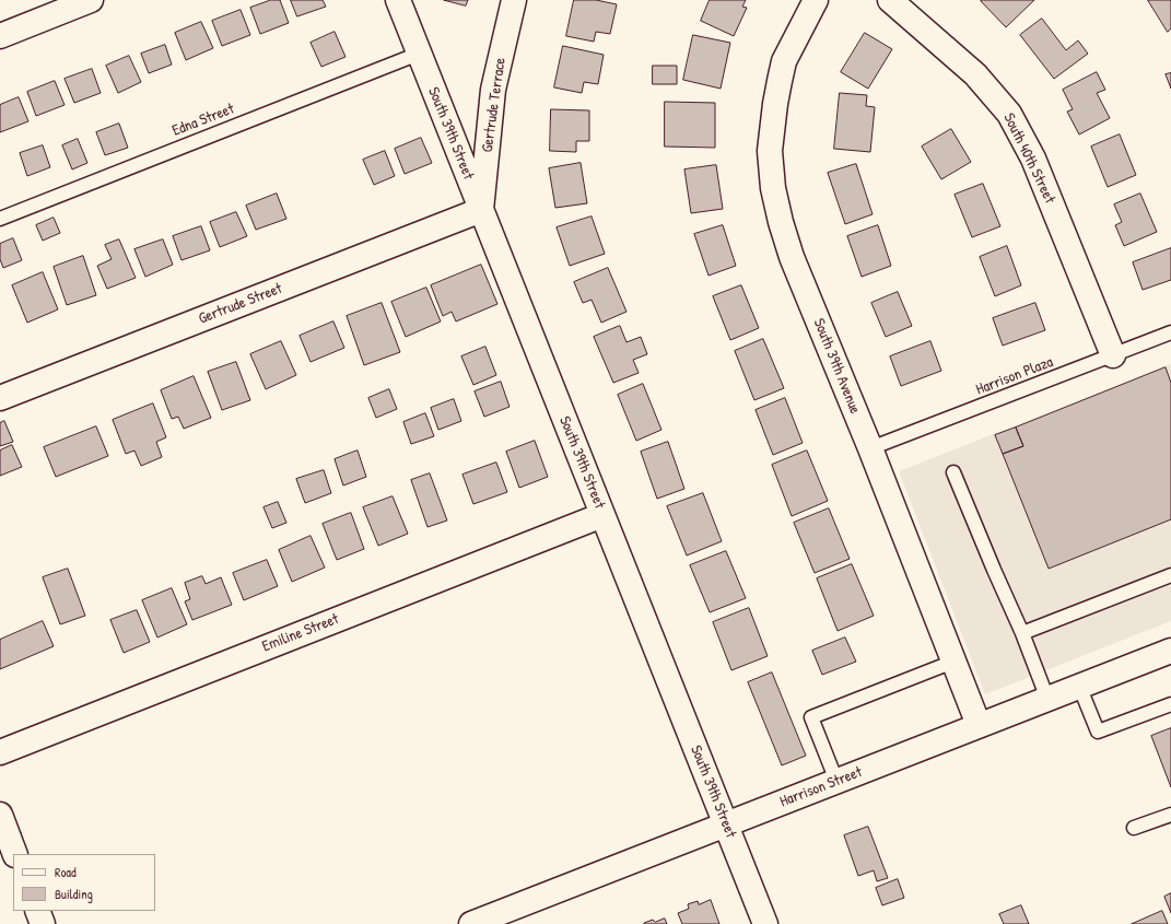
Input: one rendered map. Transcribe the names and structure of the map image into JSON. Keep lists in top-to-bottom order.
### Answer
{
  "streets": {
    "street": [
      "Gertrude Terrace",
      "South 39th Street",
      "South 40th Street",
      "Gertrude Street",
      "South 39th Avenue",
      "Emiline Street",
      "Harrison Street"
    ],
    "lane": ["Edna Street", "Harrison Plaza"]
  },
  "crossings": [
    ["Gertrude Terrace", "South 39th Street"],
    ["Gertrude Terrace", "Gertrude Street"],
    ["Edna Street", "South 39th Street"],
    ["South 39th Street", "Gertrude Street"],
    ["South 39th Street", "Emiline Street"],
    ["South 39th Street", "Harrison Street"],
    ["South 40th Street", "Harrison Plaza"],
    ["South 39th Avenue", "Harrison Plaza"],
    ["South 39th Avenue", "Harrison Street"]
  ],
  "legend": ["Road", "Building"]
}
